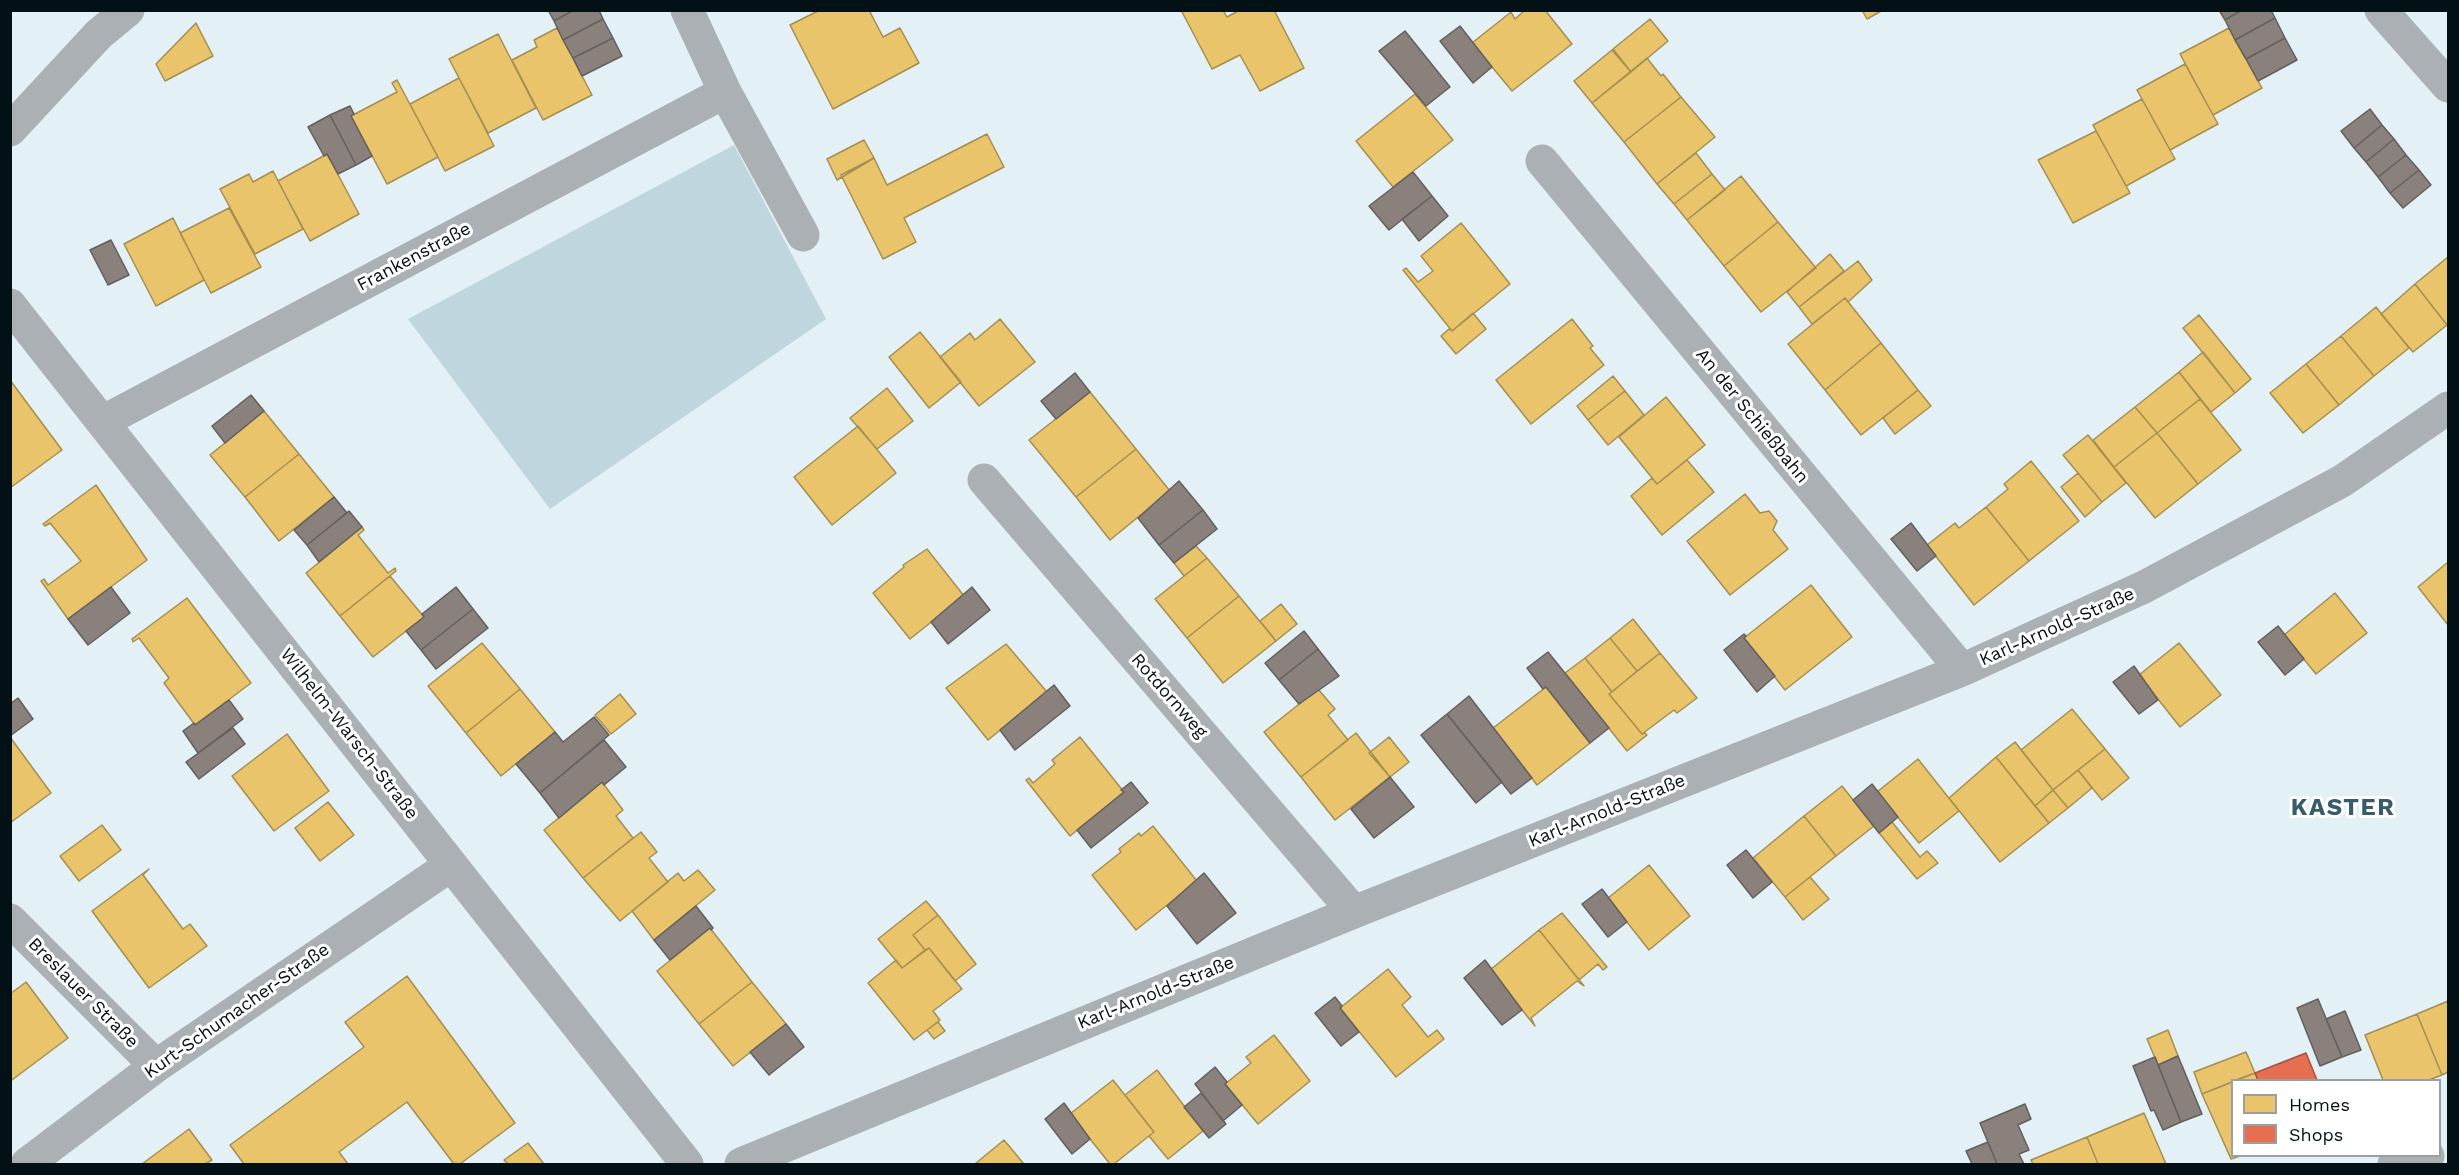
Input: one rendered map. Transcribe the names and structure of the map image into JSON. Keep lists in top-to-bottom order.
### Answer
{
  "streets": {
    "street": [
      "Frankenstraße",
      "An der Schießbahn",
      "Karl-Arnold-Straße",
      "Rotdornweg",
      "Wilhelm-Warsch-Straße",
      "Breslauer Straße",
      "Kurt-Schumacher-Straße"
    ]
  },
  "crossings": [
    ["Frankenstraße", "Wilhelm-Warsch-Straße"],
    ["An der Schießbahn", "Karl-Arnold-Straße"],
    ["Karl-Arnold-Straße", "Rotdornweg"],
    ["Wilhelm-Warsch-Straße", "Kurt-Schumacher-Straße"],
    ["Breslauer Straße", "Kurt-Schumacher-Straße"]
  ],
  "districts": ["KASTER"],
  "legend": ["Homes", "Shops"]
}
